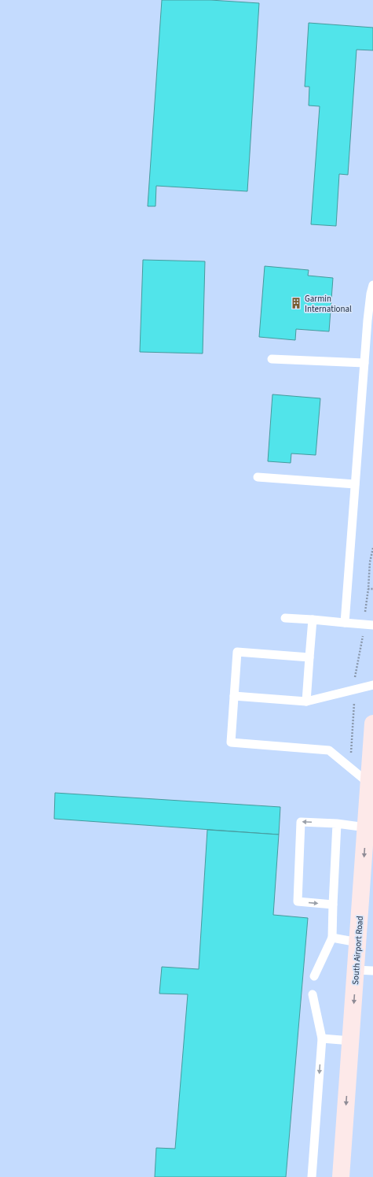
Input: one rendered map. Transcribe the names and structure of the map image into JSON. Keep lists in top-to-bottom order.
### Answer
{
  "streets": {
    "street": ["South Airport Road"]
  },
  "one_way": ["South Airport Road"],
  "places": {
    "building": ["Garmin International"]
  }
}
